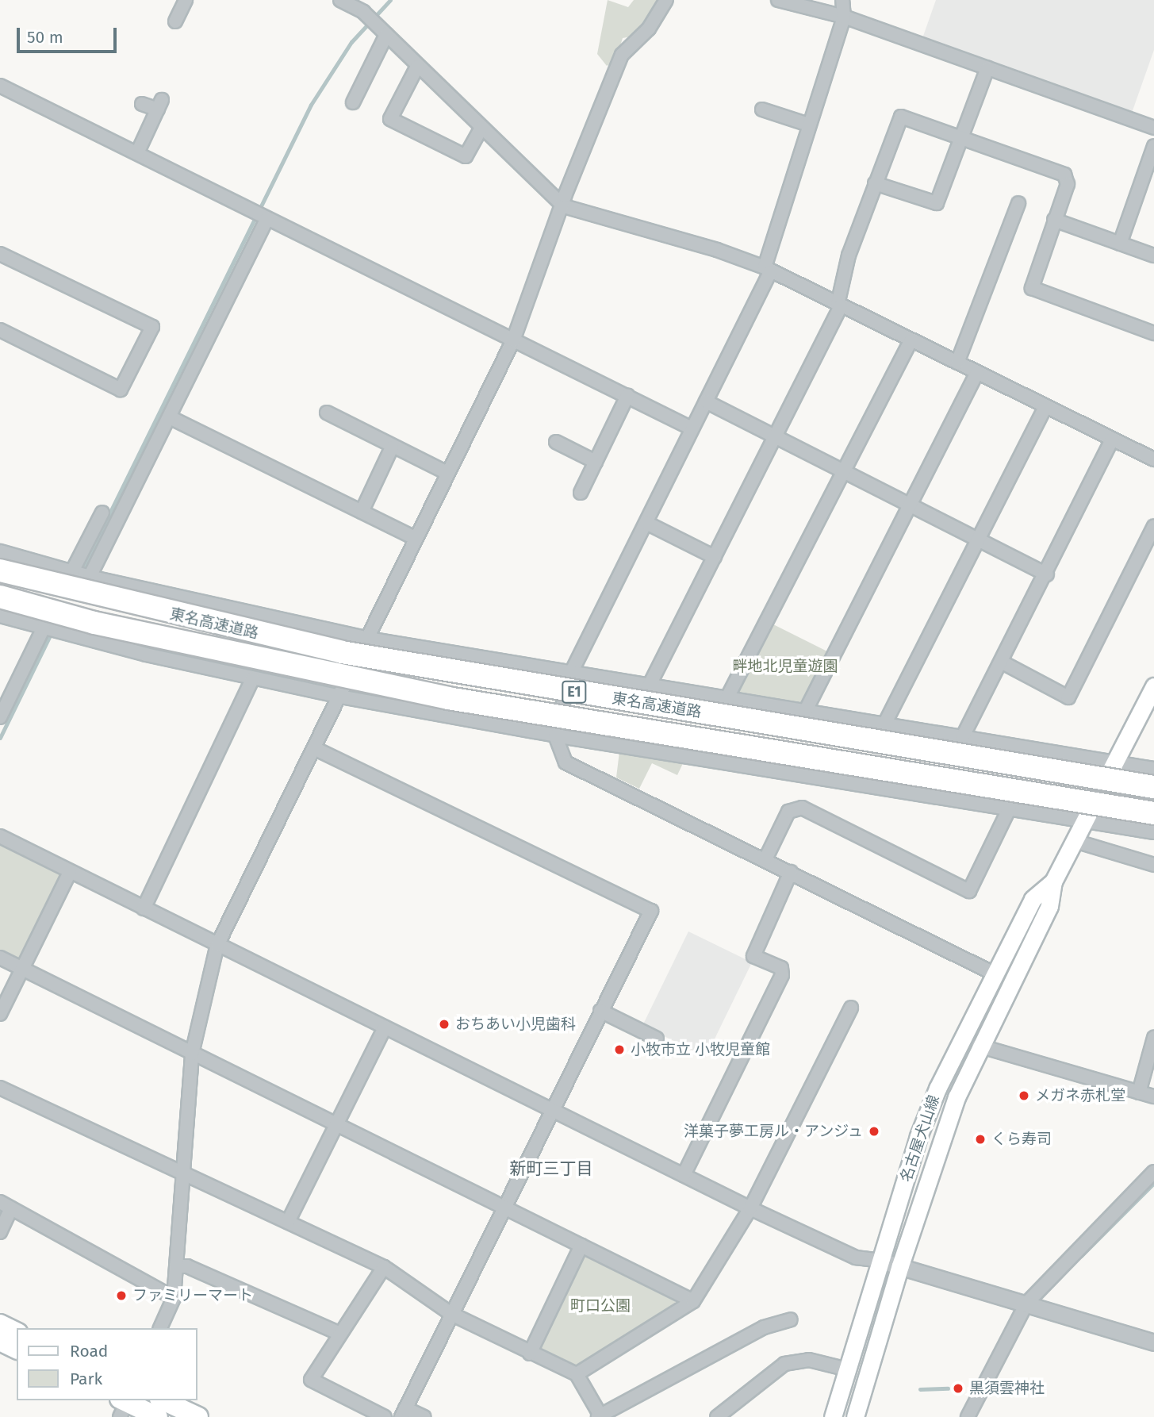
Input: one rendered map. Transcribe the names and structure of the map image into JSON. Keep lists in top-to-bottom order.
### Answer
{
  "streets": {
    "highway": ["東名高速道路", "E1"],
    "main road": ["名古屋犬山線"]
  },
  "districts": ["新町三丁目"],
  "parks": ["畔地北児童遊園", "町口公園"],
  "places": [
    "おちあい小児歯科",
    "小牧市立 小牧児童館",
    "メガネ赤札堂",
    "洋菓子夢工房ル・アンジュ",
    "くら寿司",
    "ファミリーマート",
    "黒須雲神社"
  ],
  "legend": ["Road", "Park"],
  "scale_bar": "50 m"
}
